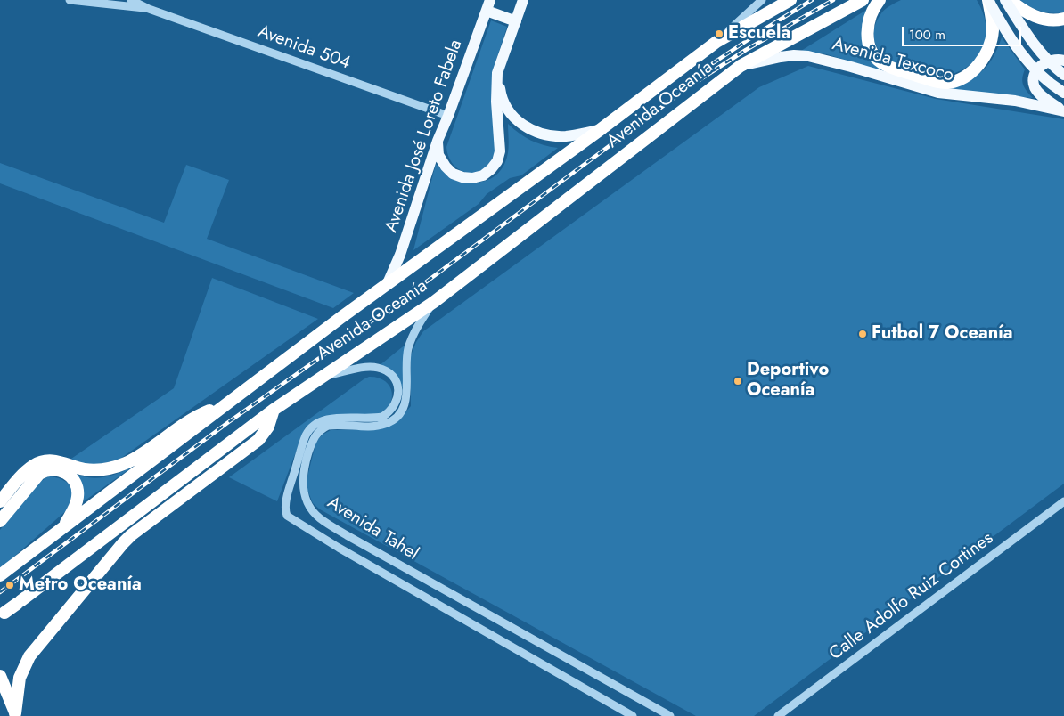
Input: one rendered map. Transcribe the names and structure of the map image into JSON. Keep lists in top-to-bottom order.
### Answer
{
  "streets": {
    "highway": ["Avenida Oceanía"],
    "main road": ["Avenida Texcoco", "Avenida José Loreto Fabela"],
    "street": ["Avenida 504", "Avenida Tahel", "Calle Adolfo Ruiz Cortines"]
  },
  "crossings": [
    ["Avenida 504", "Avenida José Loreto Fabela"],
    ["Avenida Texcoco", "Avenida Oceanía"],
    ["Avenida Oceanía", "Avenida José Loreto Fabela"],
    ["Avenida Oceanía", "Avenida Tahel"]
  ],
  "places": [
    "Escuela",
    "Futbol 7 Oceanía",
    "Deportivo Oceanía",
    "Metro Oceanía"
  ],
  "scale_bar": "100 m"
}
